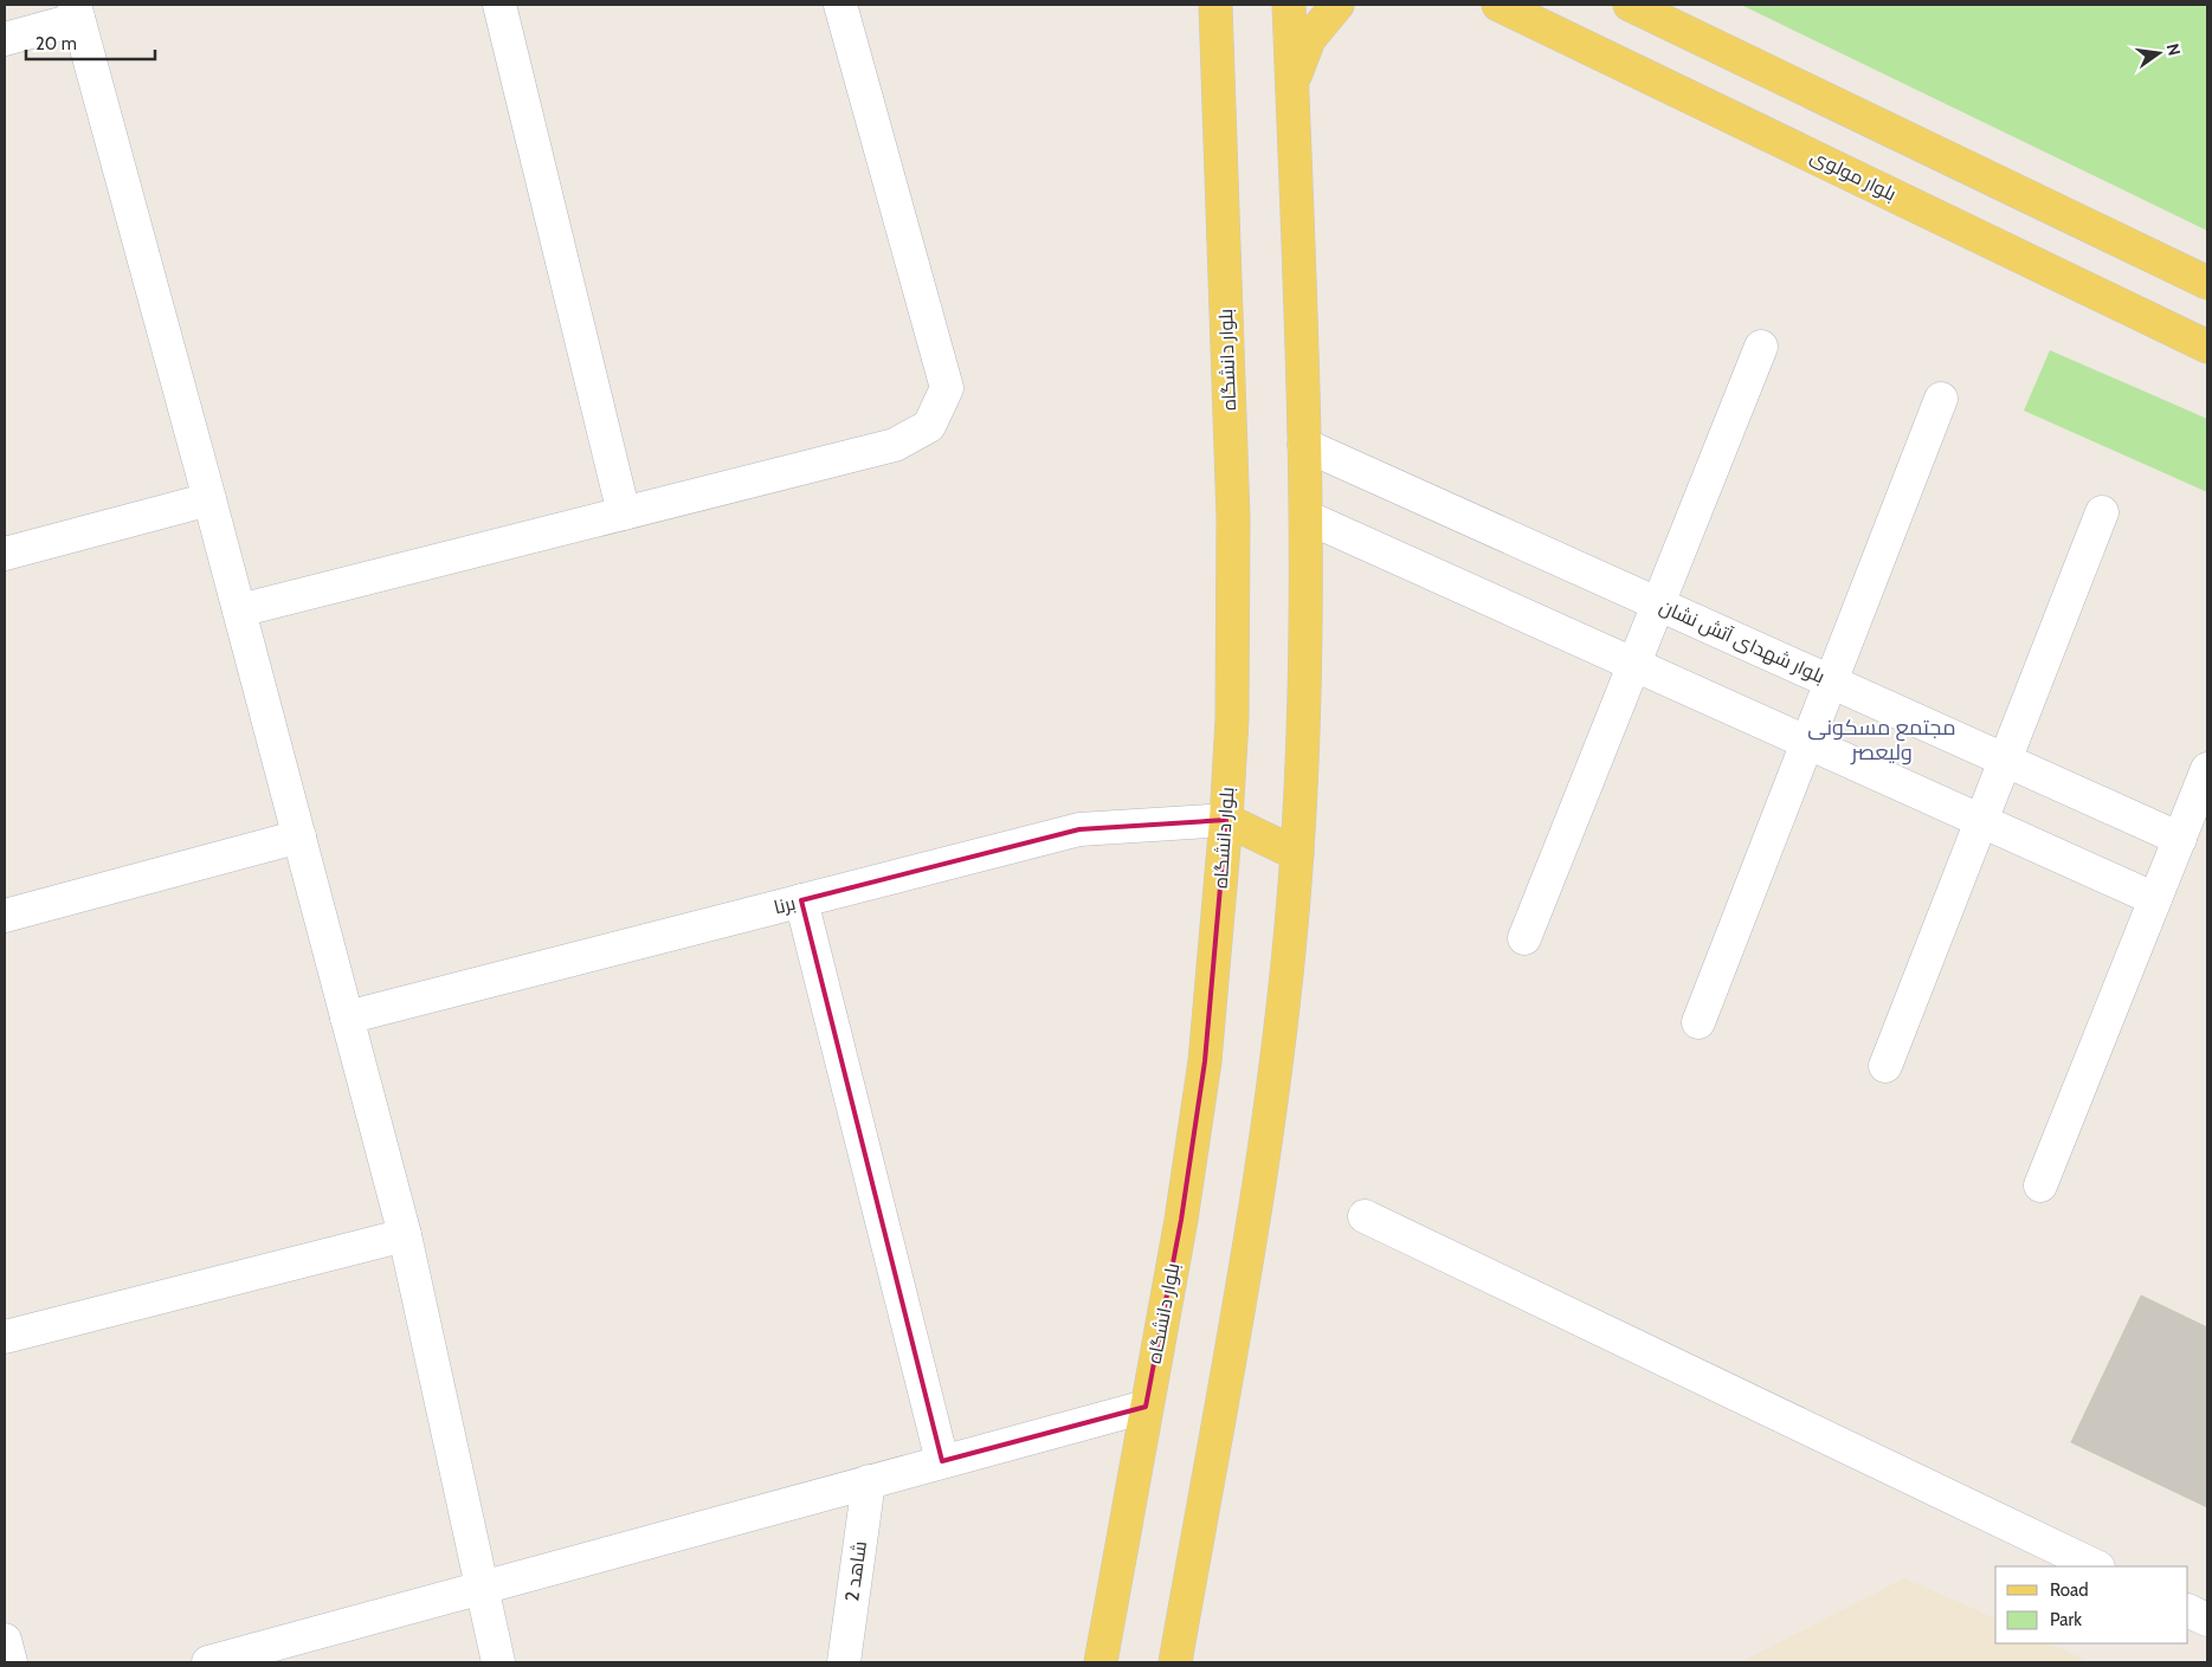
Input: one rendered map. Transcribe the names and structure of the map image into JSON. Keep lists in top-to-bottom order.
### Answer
{
  "streets": {
    "main road": ["بلوار مولوی", "بلوار دانشگاه"],
    "street": ["بلوار شهدای آتش نشان", "برنا", "شاهد 2"]
  },
  "crossings": [
    ["بلوار دانشگاه", "برنا"]
  ],
  "districts": ["مجتمع مسکونی ولیعصر"],
  "legend": ["Road", "Park"],
  "scale_bar": "20 m",
  "north": "right"
}
